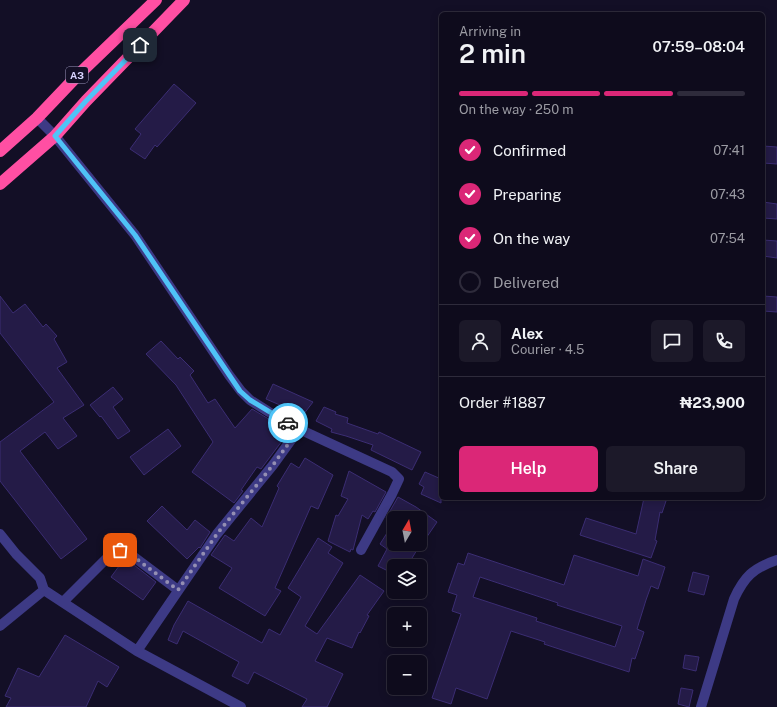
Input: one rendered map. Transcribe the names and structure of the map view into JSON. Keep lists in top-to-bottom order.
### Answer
{
  "streets": {
    "highway": ["A3"]
  },
  "north": "top",
  "page": {
    "heading": ["2 min", "Arriving in", "07:59–08:04"],
    "panel": [
      "Alex",
      "Courier · 4.5",
      "Order #1887",
      "₦23,900"
    ],
    "bar": "On the way · 250 m",
    "list": [
      ["Confirmed", "07:41"],
      ["Preparing", "07:43"],
      ["On the way", "07:54"],
      "Delivered"
    ],
    "buttons": ["Help", "Share"],
    "map_buttons": ["+", "−"]
  }
}
